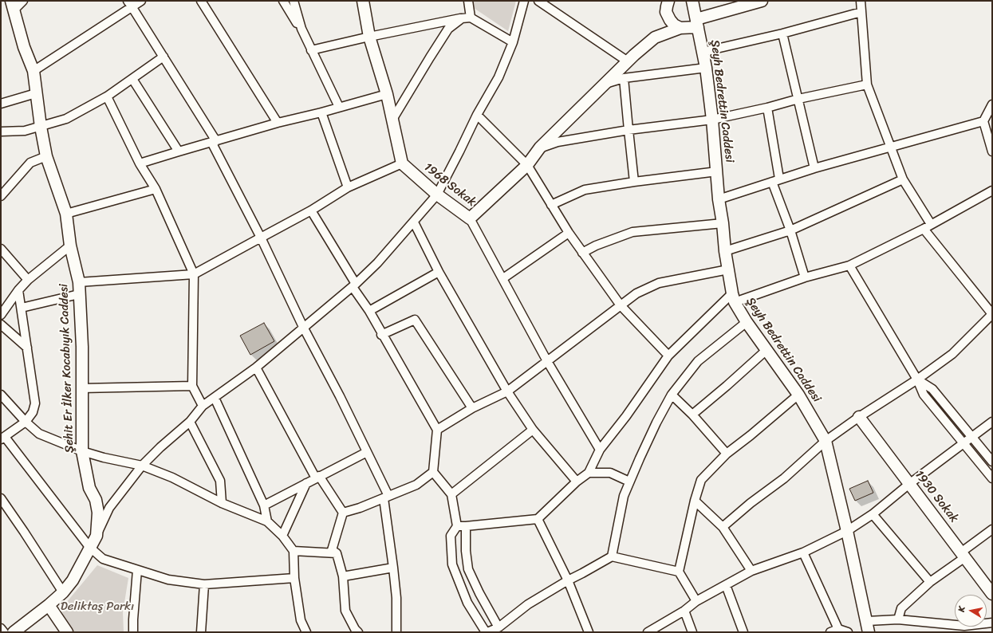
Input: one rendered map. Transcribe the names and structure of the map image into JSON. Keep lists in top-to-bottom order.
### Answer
{
  "streets": {
    "main road": [
      "Şeyh Bedrettin Caddesi",
      "1968 Sokak",
      "Şehit Er İlker Kocabıyık Caddesi",
      "1930 Sokak"
    ]
  },
  "parks": ["Deliktaş Parkı"],
  "north": "left"
}
